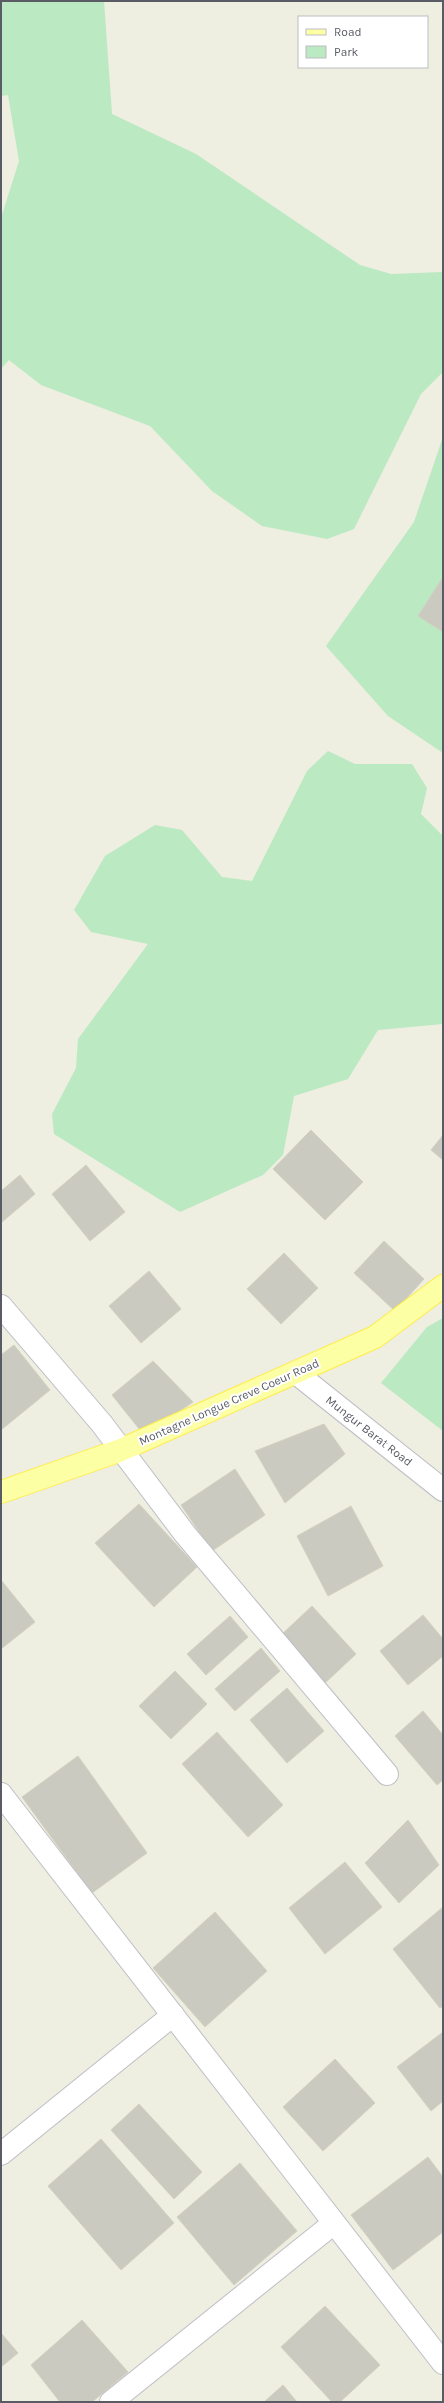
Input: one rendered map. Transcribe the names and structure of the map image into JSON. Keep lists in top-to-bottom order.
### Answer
{
  "streets": {
    "main road": ["Montagne Longue Creve Coeur Road"],
    "street": ["Mungur Barat Road"]
  },
  "crossings": [
    ["Montagne Longue Creve Coeur Road", "Mungur Barat Road"]
  ],
  "legend": ["Road", "Park"]
}
